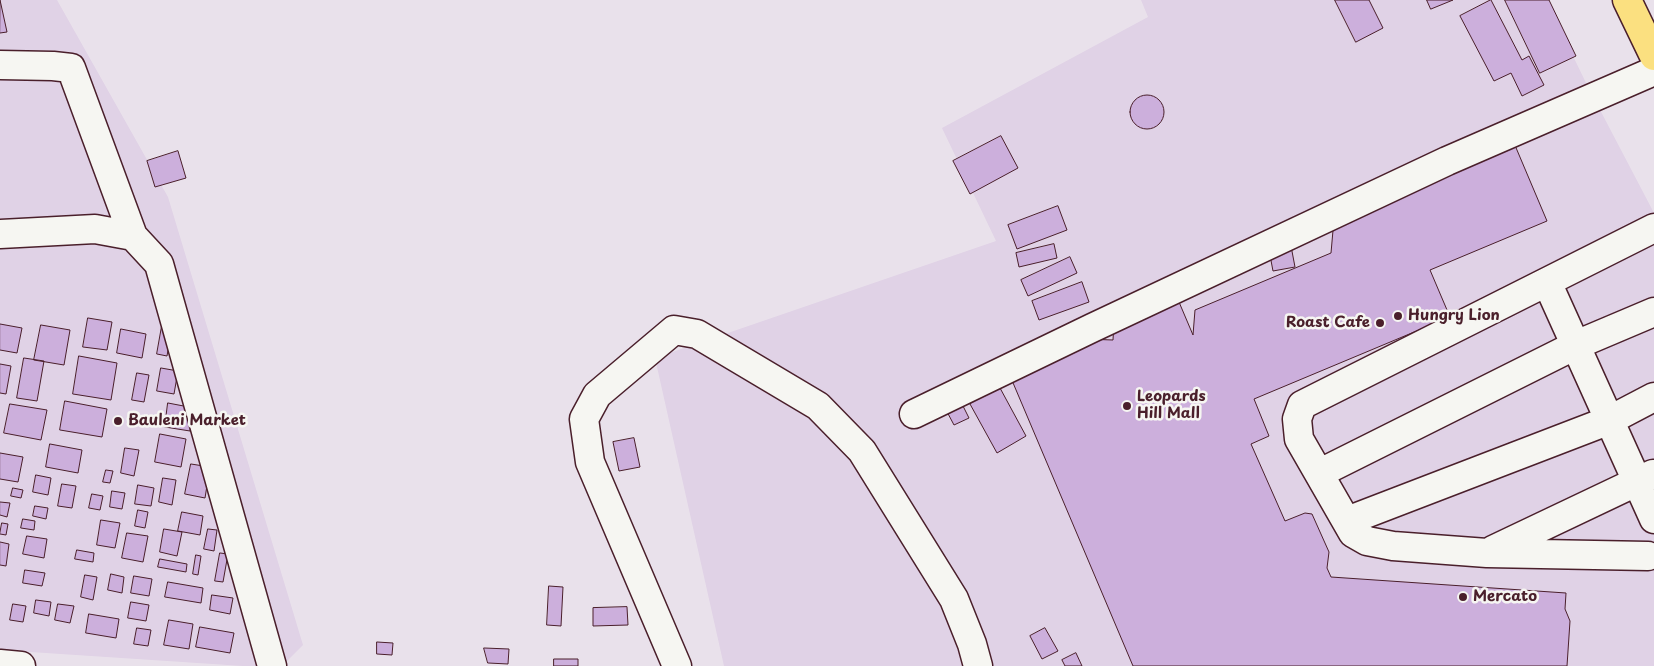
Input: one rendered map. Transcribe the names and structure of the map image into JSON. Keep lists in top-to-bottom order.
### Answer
{
  "places": [
    "Hungry Lion",
    "Roast Cafe",
    "Leopards Hill Mall",
    "Bauleni Market",
    "Mercato"
  ]
}
